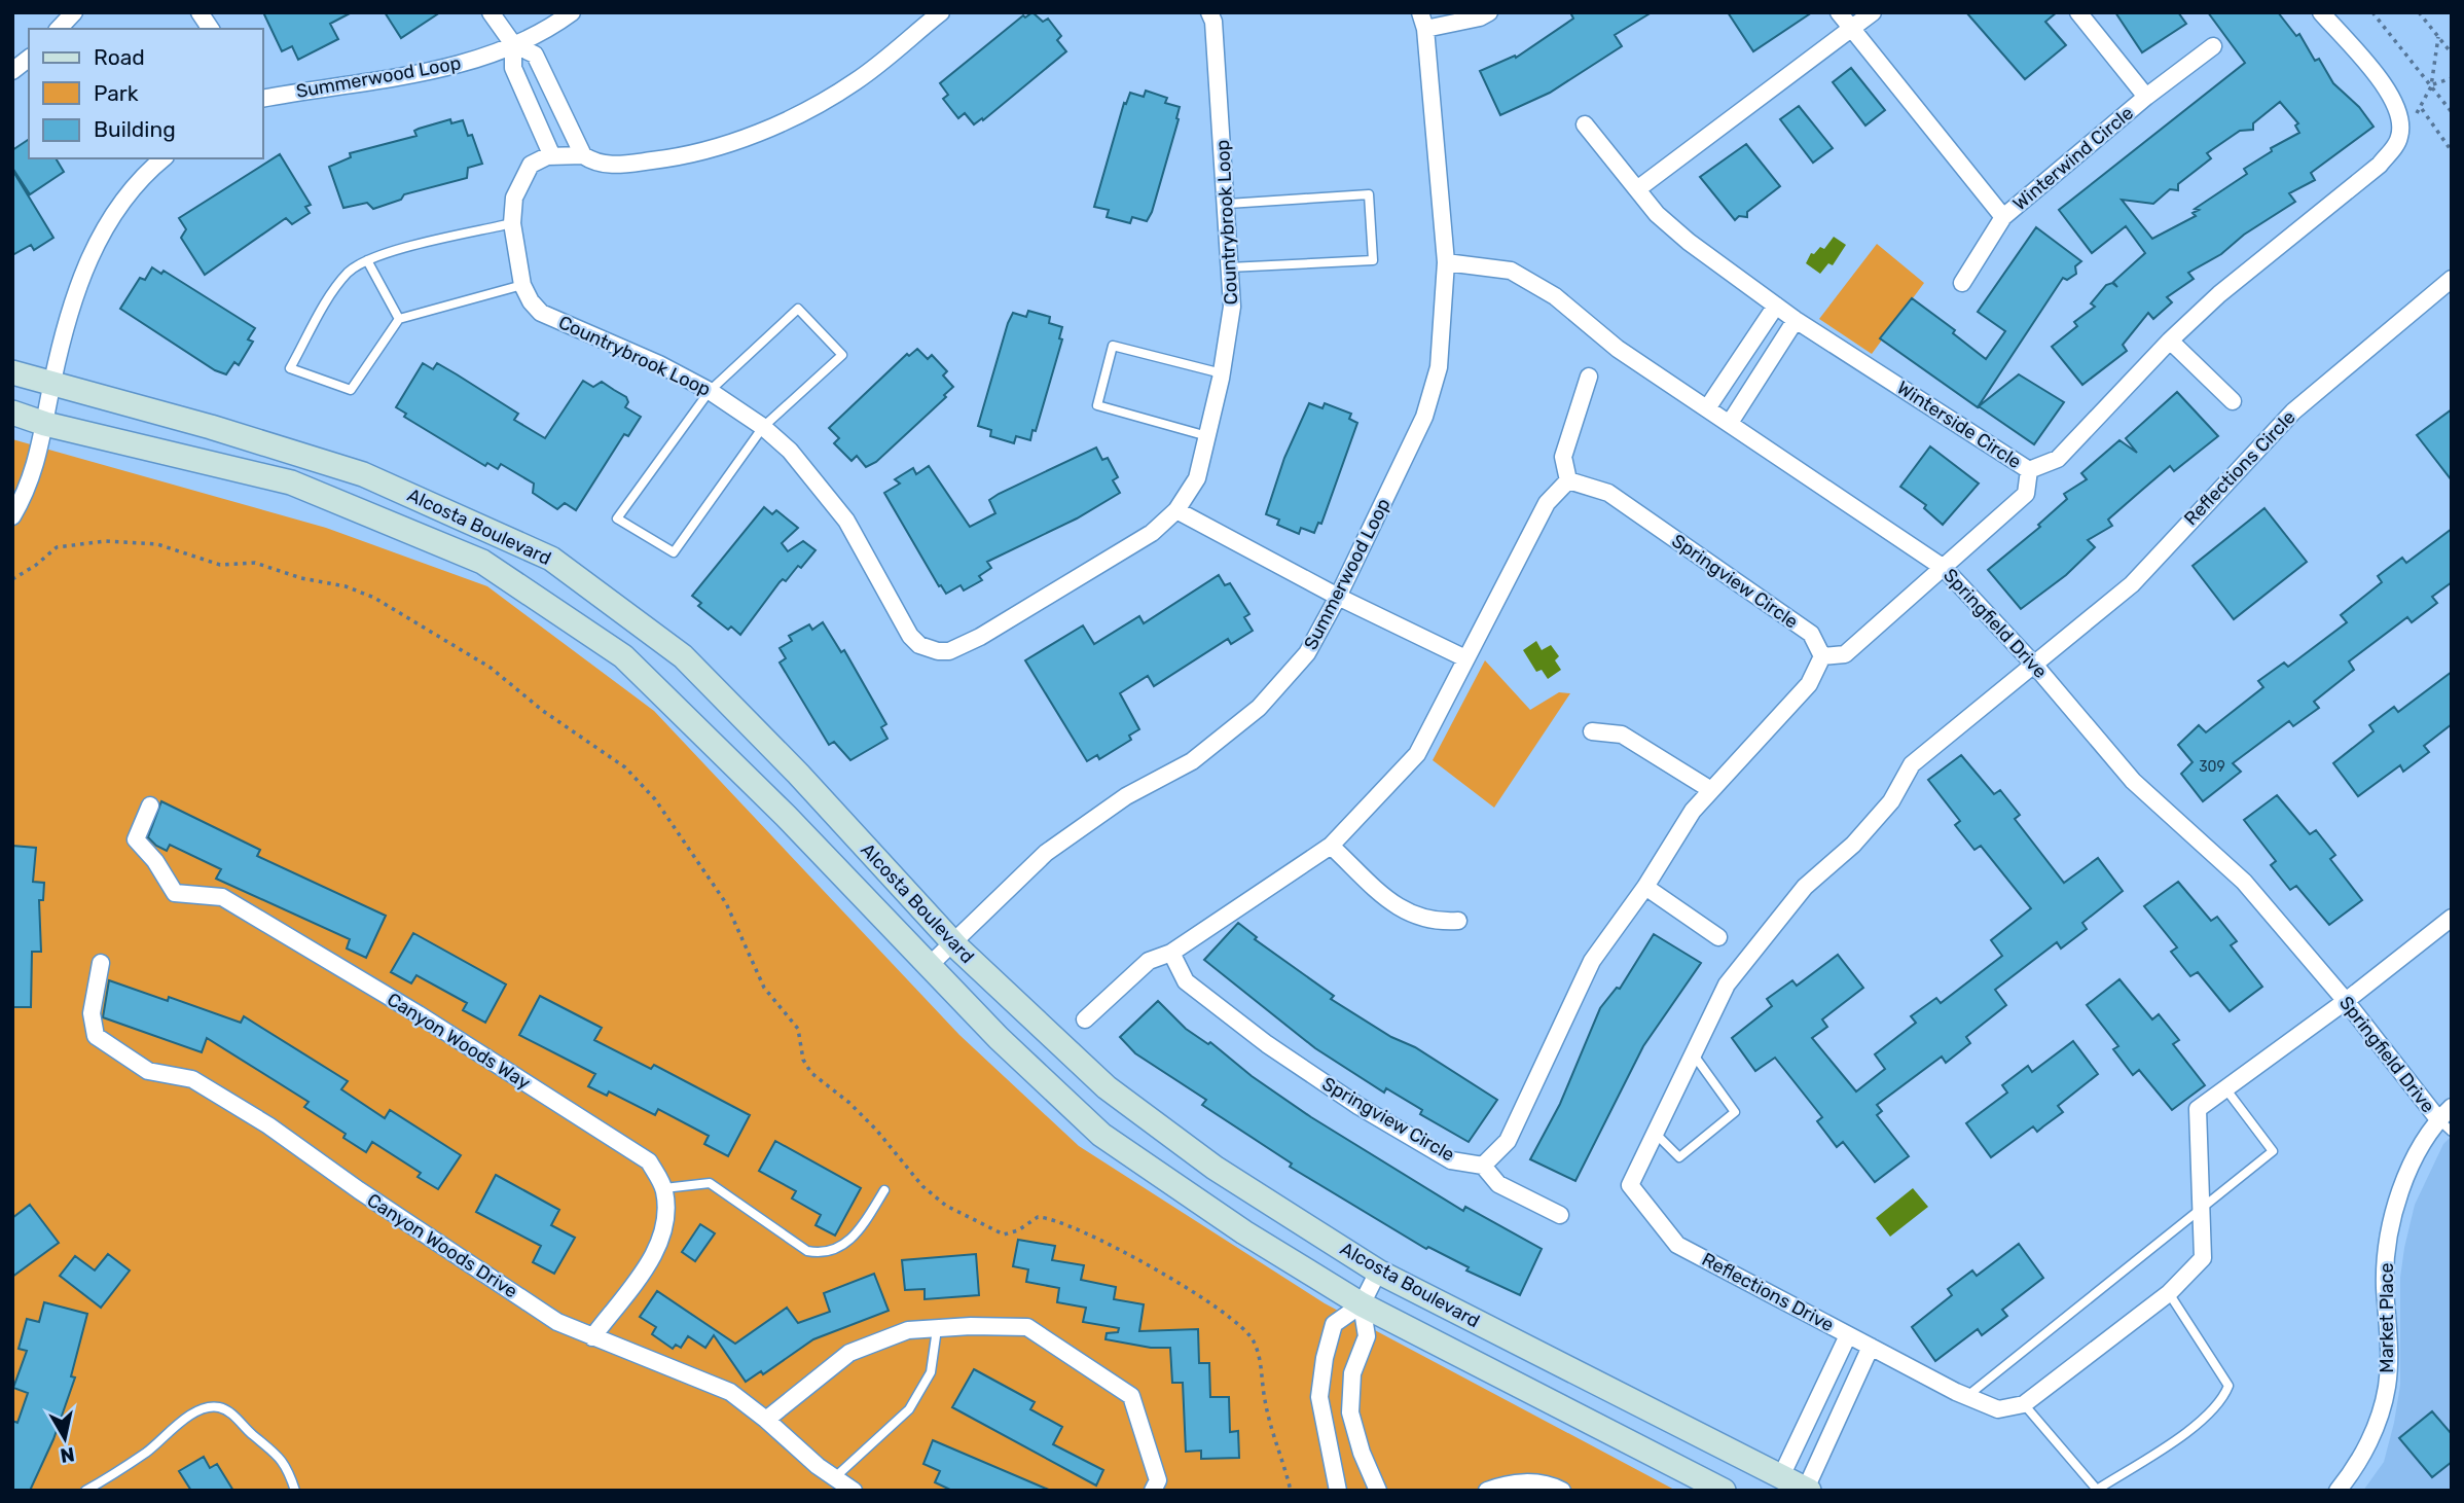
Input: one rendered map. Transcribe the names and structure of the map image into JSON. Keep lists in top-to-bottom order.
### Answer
{
  "streets": {
    "main road": ["Alcosta Boulevard"],
    "street": [
      "Summerwood Loop",
      "Winterwind Circle",
      "Countrybrook Loop",
      "Winterside Circle",
      "Reflections Circle",
      "Springview Circle",
      "Springfield Drive",
      "Canyon Woods Way",
      "Canyon Woods Drive",
      "Reflections Drive",
      "Market Place"
    ]
  },
  "crossings": [
    ["Summerwood Loop", "Alcosta Boulevard"],
    ["Summerwood Loop", "Springfield Drive"],
    ["Reflections Circle", "Springfield Drive"],
    ["Reflections Circle", "Reflections Drive"],
    ["Springfield Drive", "Reflections Drive"],
    ["Springfield Drive", "Market Place"]
  ],
  "house_numbers": ["309"],
  "legend": ["Road", "Park", "Building"],
  "north": "bottom"
}
